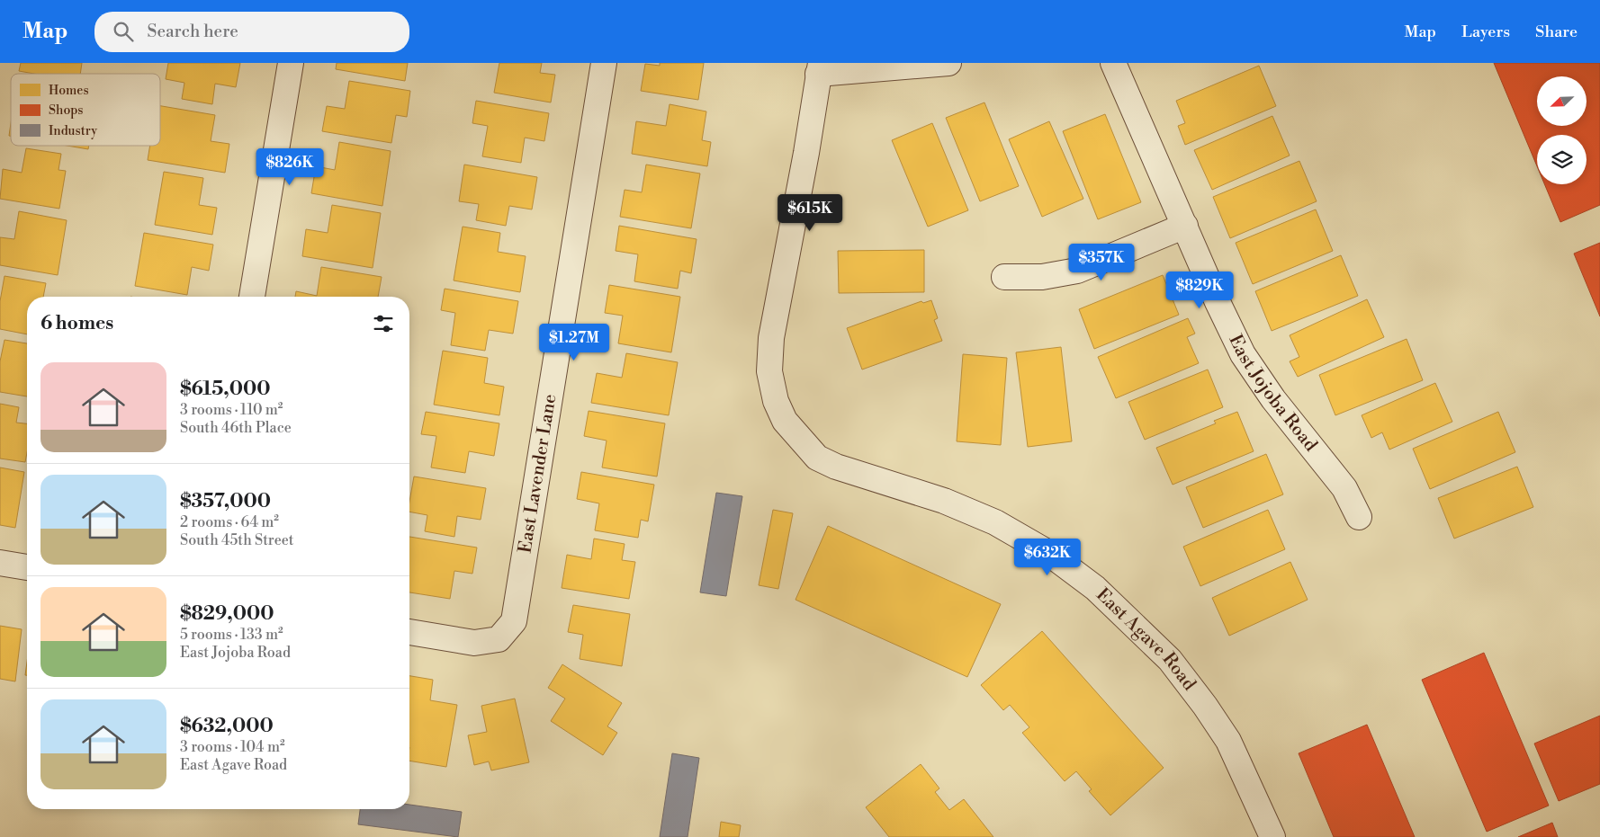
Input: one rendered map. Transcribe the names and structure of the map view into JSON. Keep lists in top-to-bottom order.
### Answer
{
  "streets": {
    "street": ["East Jojoba Road", "East Lavender Lane", "East Agave Road"]
  },
  "legend": ["Homes", "Shops", "Industry"],
  "north": "bottom left",
  "page": {
    "header": "Map",
    "search": "Search here",
    "nav": ["Map", "Layers", "Share"],
    "price": [
      "$826K",
      "$615K",
      "$357K",
      "$829K",
      "$1.27M",
      "$632K"
    ],
    "heading": "6 homes",
    "list": [
      {
        "name": "$615,000",
        "note": "3 rooms · 110 m² · South 46th Place"
      },
      {
        "name": "$357,000",
        "note": "2 rooms · 64 m² · South 45th Street"
      },
      {
        "name": "$829,000",
        "note": "5 rooms · 133 m² · East Jojoba Road"
      },
      {
        "name": "$632,000",
        "note": "3 rooms · 104 m² · East Agave Road"
      }
    ]
  }
}
